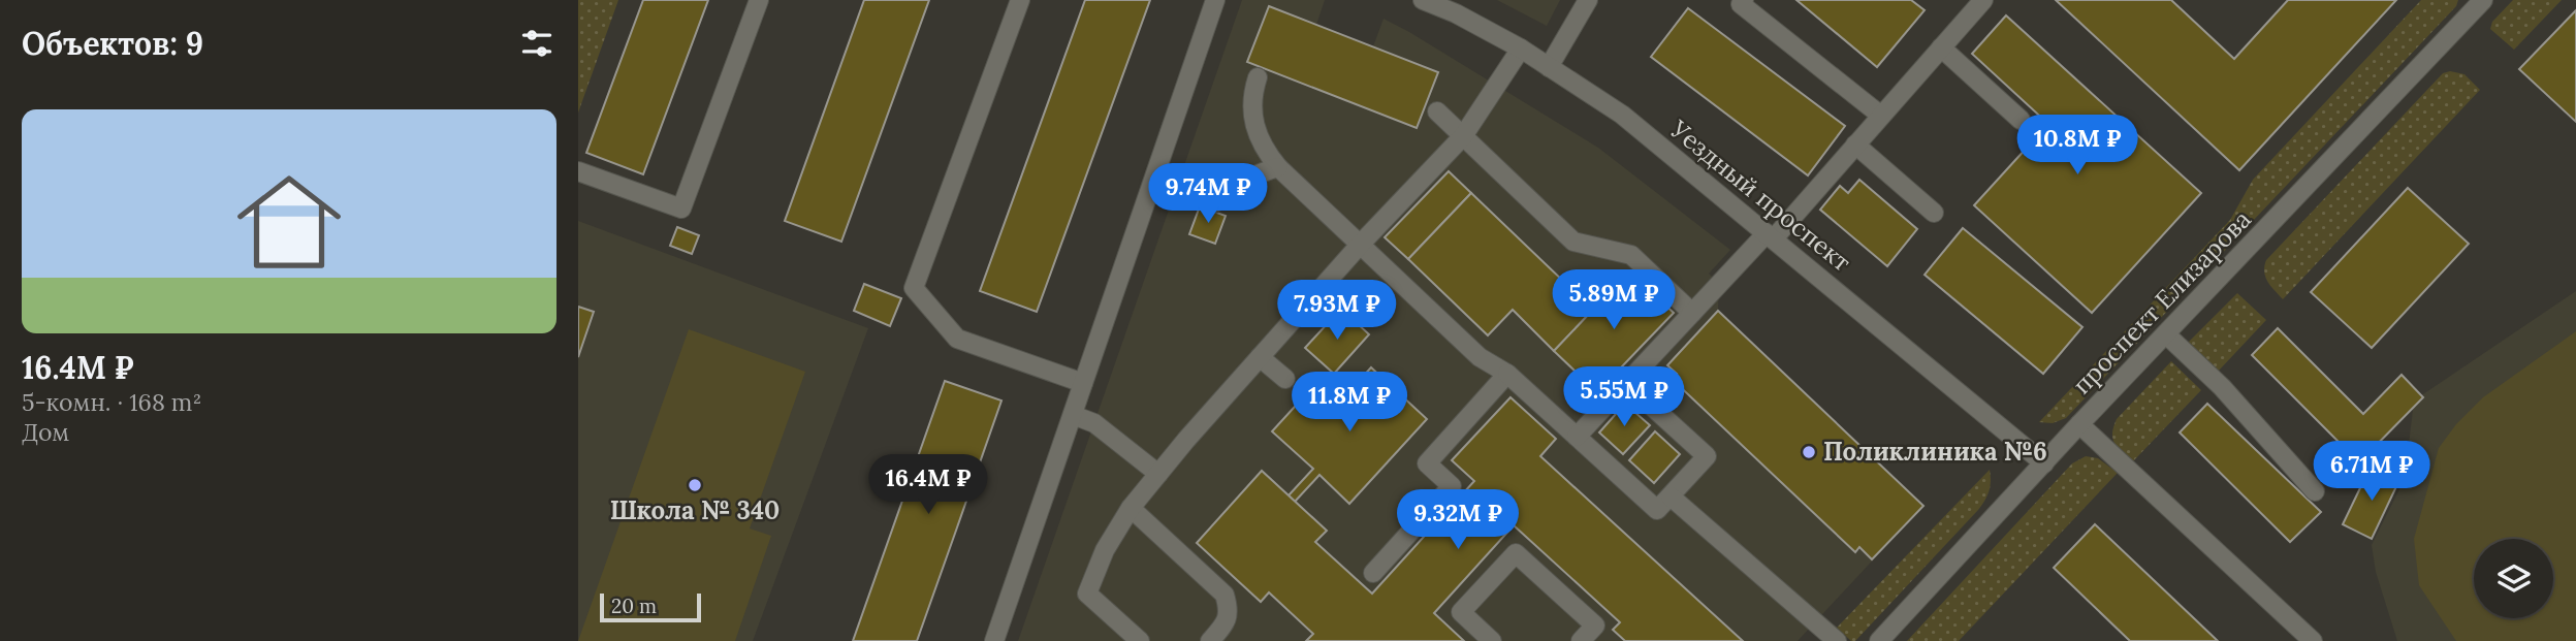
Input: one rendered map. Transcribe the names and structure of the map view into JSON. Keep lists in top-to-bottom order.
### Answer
{
  "streets": {
    "street": ["Уездный проспект", "проспект Елизарова"]
  },
  "crossings": [
    ["Уездный проспект", "проспект Елизарова"]
  ],
  "places": ["Поликлиника №6", "Школа № 340"],
  "scale_bar": "20 m",
  "page": {
    "heading": "Объектов: 9",
    "list": [
      {
        "name": "16.4M ₽",
        "note": "5-комн. · 168 m² · Дом"
      }
    ],
    "price": [
      "10.8M ₽",
      "9.74M ₽",
      "5.89M ₽",
      "7.93M ₽",
      "5.55M ₽",
      "11.8M ₽",
      "6.71M ₽",
      "16.4M ₽",
      "9.32M ₽"
    ],
    "scale": "20 m"
  }
}
